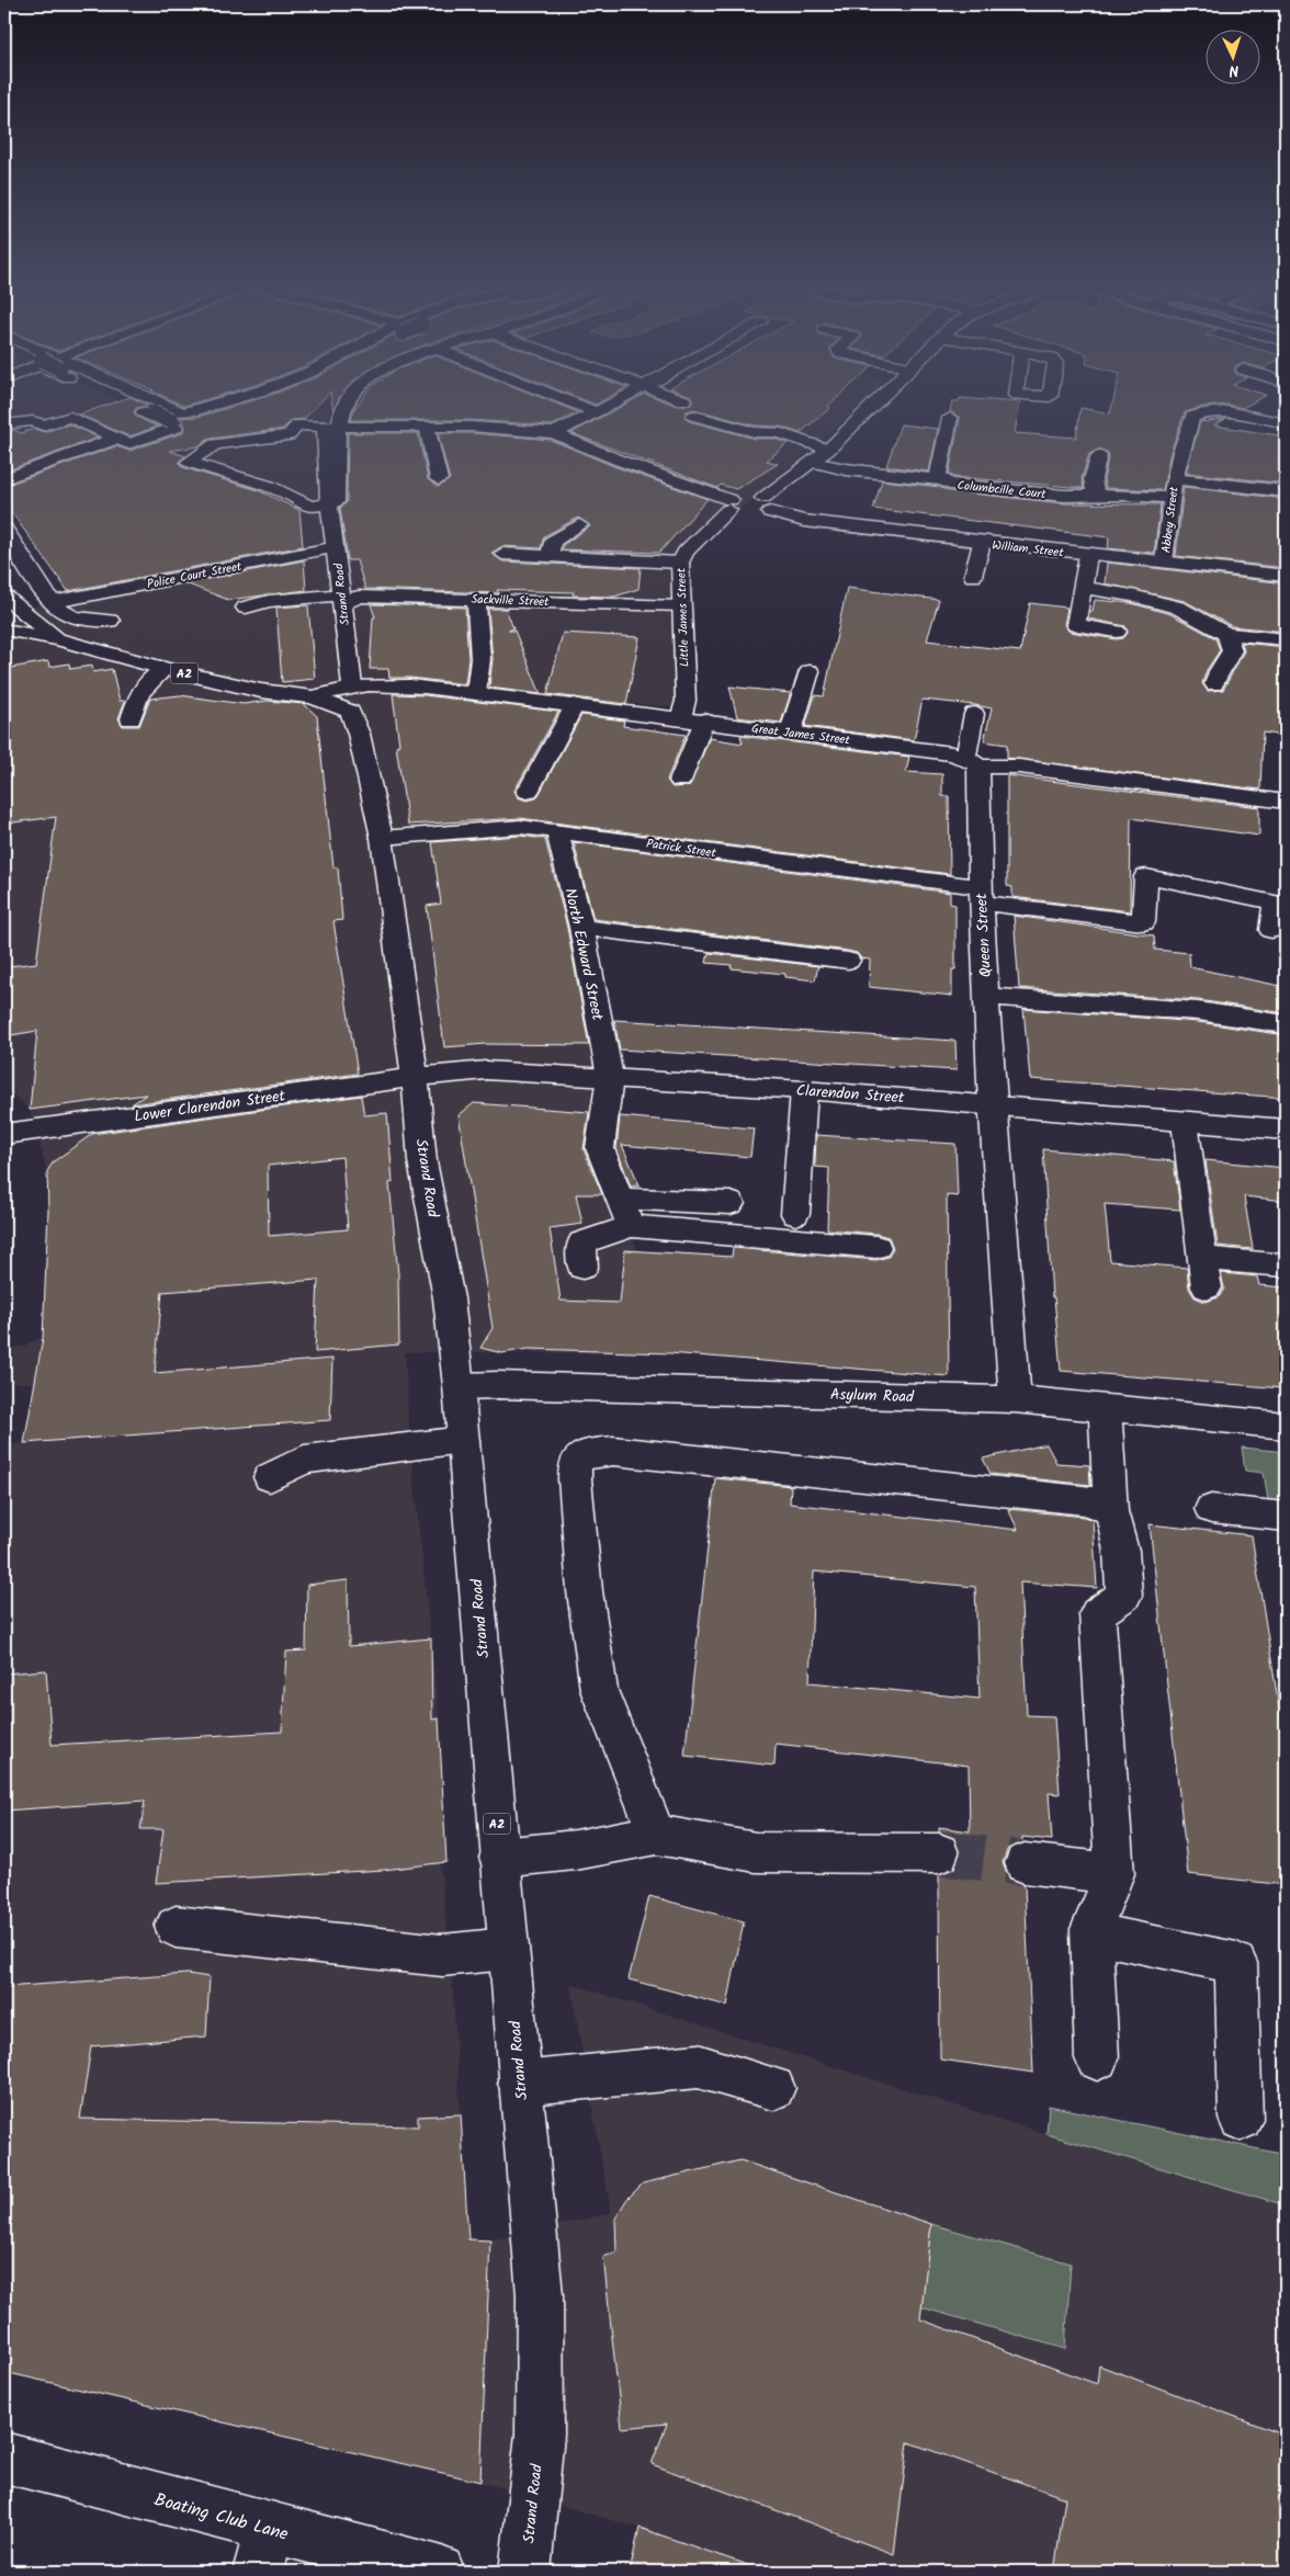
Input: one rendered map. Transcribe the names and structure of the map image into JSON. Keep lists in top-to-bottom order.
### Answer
{
  "streets": {
    "street": [
      "Columbcille Court",
      "Abbey Street",
      "William Street",
      "Police Court Street",
      "Strand Road",
      "Sackville Street",
      "Little James Street",
      "A2",
      "Great James Street",
      "Patrick Street",
      "Queen Street",
      "North Edward Street",
      "Clarendon Street",
      "Lower Clarendon Street",
      "Asylum Road",
      "Boating Club Lane"
    ]
  },
  "crossings": [
    ["Columbcille Court", "Abbey Street"],
    ["Abbey Street", "William Street"],
    ["William Street", "Strand Road"],
    ["William Street", "Little James Street"],
    ["Police Court Street", "Strand Road"],
    ["Strand Road", "Sackville Street"],
    ["Strand Road", "A2"],
    ["Strand Road", "Great James Street"],
    ["Strand Road", "Patrick Street"],
    ["Strand Road", "Clarendon Street"],
    ["Strand Road", "Lower Clarendon Street"],
    ["Strand Road", "Asylum Road"],
    ["Sackville Street", "Little James Street"],
    ["Little James Street", "Great James Street"],
    ["A2", "Great James Street"],
    ["Great James Street", "Queen Street"],
    ["Patrick Street", "Queen Street"],
    ["Patrick Street", "North Edward Street"],
    ["Queen Street", "Clarendon Street"],
    ["Queen Street", "Asylum Road"],
    ["North Edward Street", "Clarendon Street"],
    ["Clarendon Street", "Lower Clarendon Street"]
  ],
  "north": "bottom"
}
